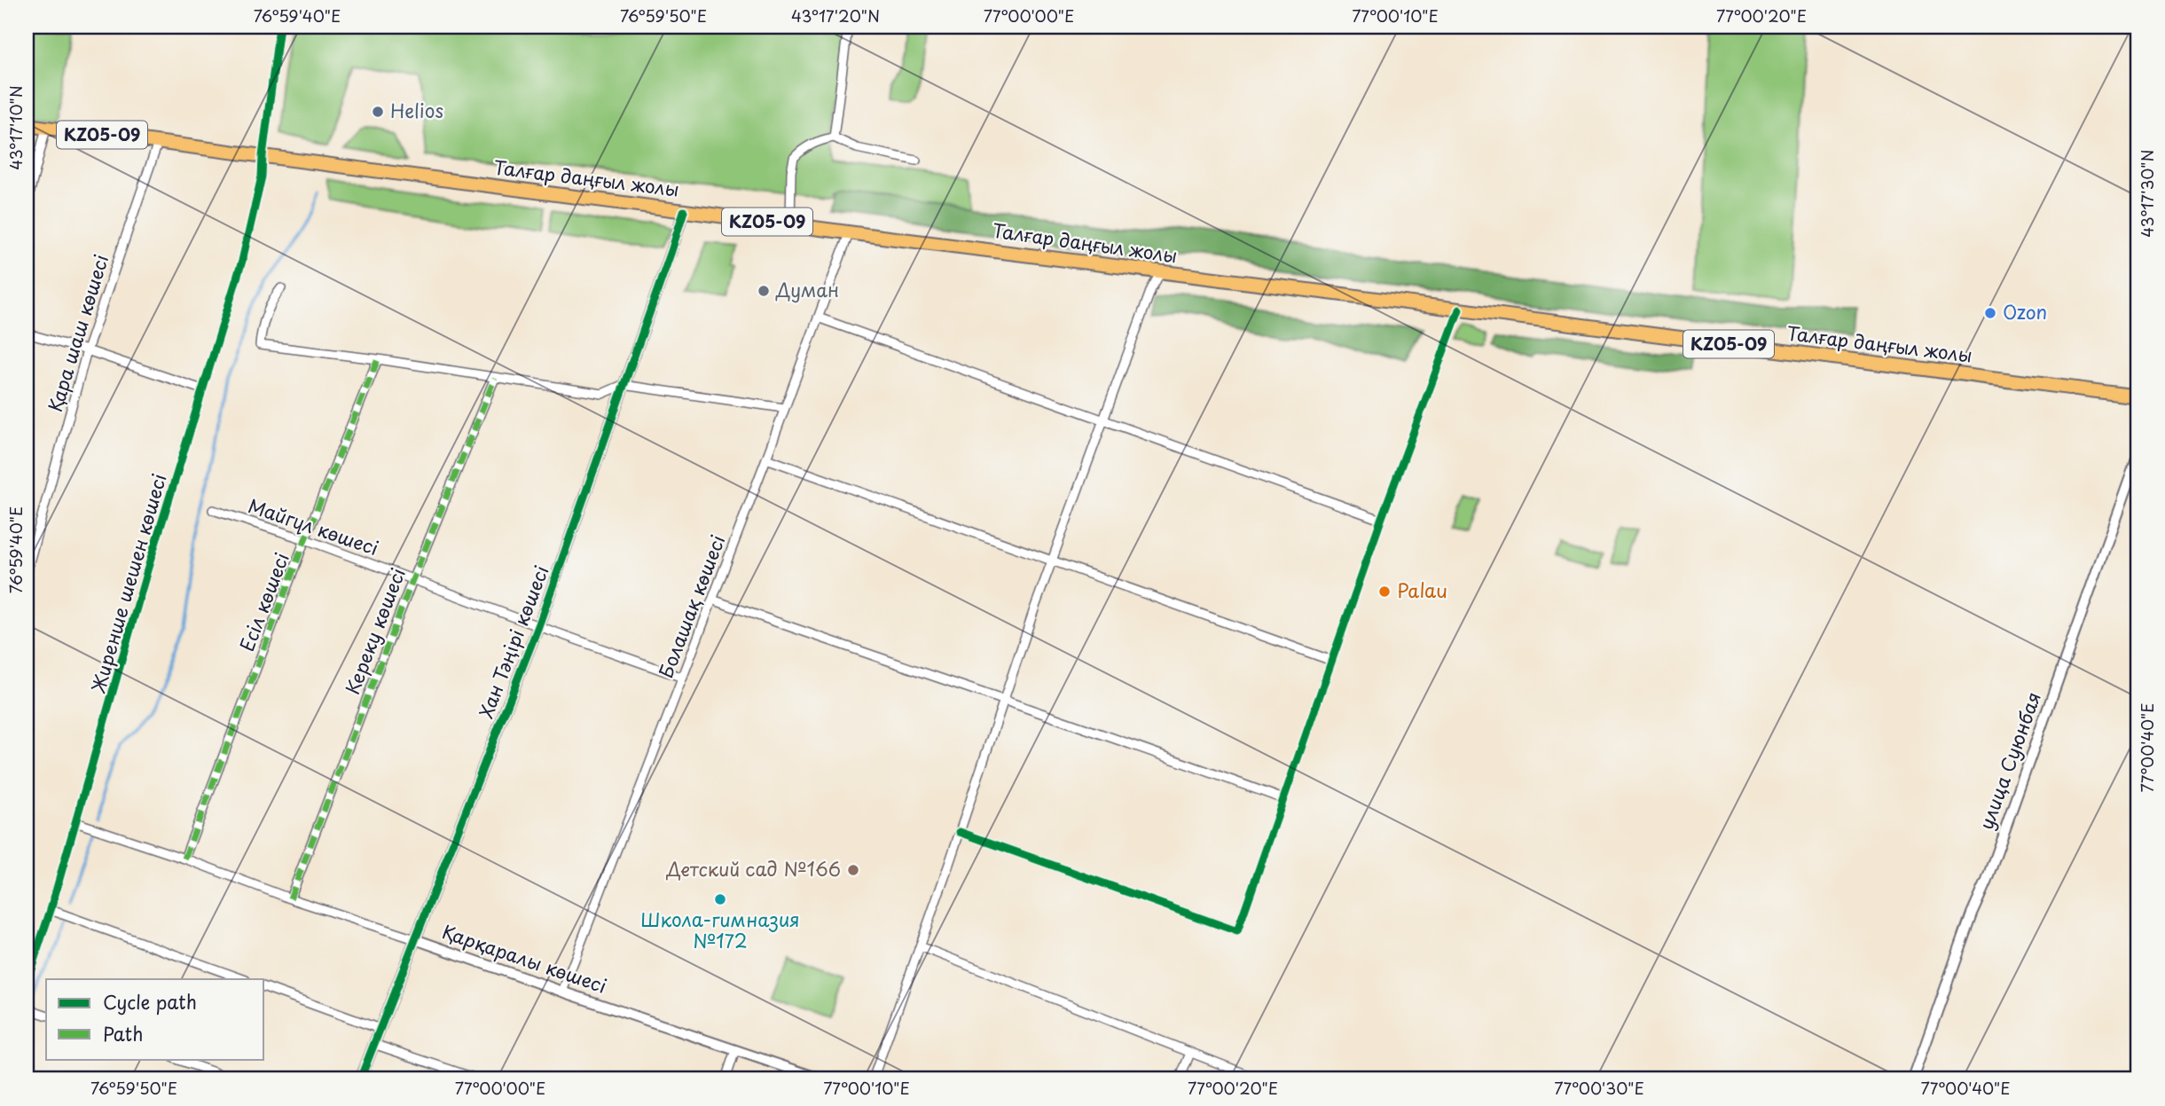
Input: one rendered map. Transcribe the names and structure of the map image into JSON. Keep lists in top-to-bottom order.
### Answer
{
  "streets": {
    "main road": ["KZ05-09", "Талғар даңғыл жолы"],
    "street": [
      "Қара шаш көшесі",
      "Майгүл көшесі",
      "Жиренше шешен көшесі",
      "Есіл көшесі",
      "Болашақ көшесі",
      "Кереку көшесі",
      "Хан Тәңірі көшесі",
      "улица Суюнбая",
      "Қарқаралы көшесі"
    ]
  },
  "crossings": [
    ["Талғар даңғыл жолы", "Қара шаш көшесі"],
    ["Талғар даңғыл жолы", "Жиренше шешен көшесі"],
    ["Талғар даңғыл жолы", "Болашақ көшесі"],
    ["Талғар даңғыл жолы", "Хан Тәңірі көшесі"],
    ["Майгүл көшесі", "Есіл көшесі"],
    ["Майгүл көшесі", "Болашақ көшесі"],
    ["Майгүл көшесі", "Кереку көшесі"],
    ["Майгүл көшесі", "Хан Тәңірі көшесі"],
    ["Жиренше шешен көшесі", "Қарқаралы көшесі"],
    ["Есіл көшесі", "Қарқаралы көшесі"],
    ["Болашақ көшесі", "Қарқаралы көшесі"],
    ["Кереку көшесі", "Қарқаралы көшесі"],
    ["Хан Тәңірі көшесі", "Қарқаралы көшесі"]
  ],
  "places": [
    "Helios",
    "Думан",
    "Ozon",
    "Palau",
    "Детский сад №166",
    "Школа-гимназия №172"
  ],
  "legend": ["Cycle path", "Path"],
  "coordinates": [
    "76°59'40\"E",
    "76°59'50\"E",
    "43°17'20\"N",
    "77°00'00\"E",
    "77°00'10\"E",
    "77°00'20\"E",
    "43°17'10\"N",
    "43°17'30\"N",
    "77°00'40\"E",
    "77°00'30\"E"
  ]
}
